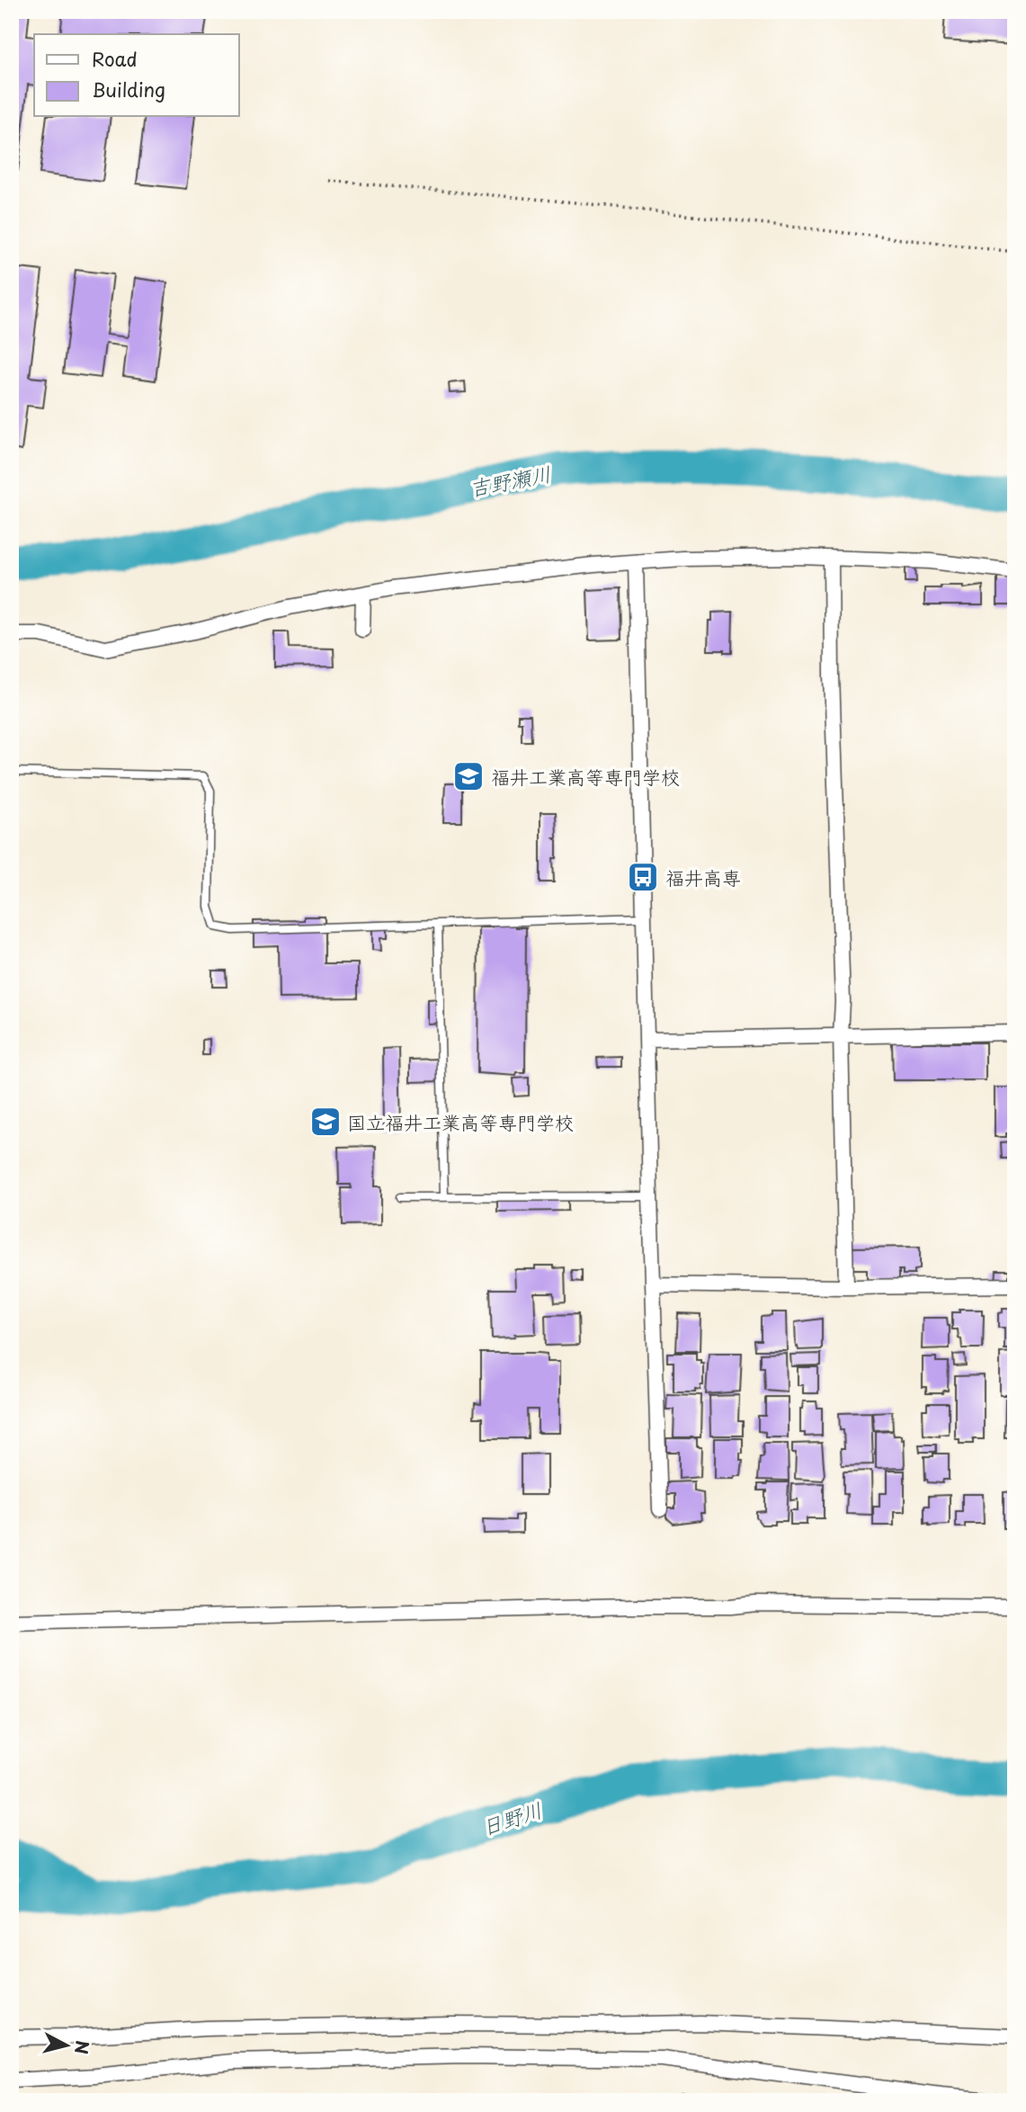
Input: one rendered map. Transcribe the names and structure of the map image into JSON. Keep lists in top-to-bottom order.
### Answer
{
  "water": ["吉野瀬川", "日野川"],
  "places": {
    "school or university": ["福井工業高等専門学校", "国立福井工業高等専門学校"],
    "bus stop": ["福井高専"]
  },
  "legend": ["Road", "Building"],
  "north": "right"
}
